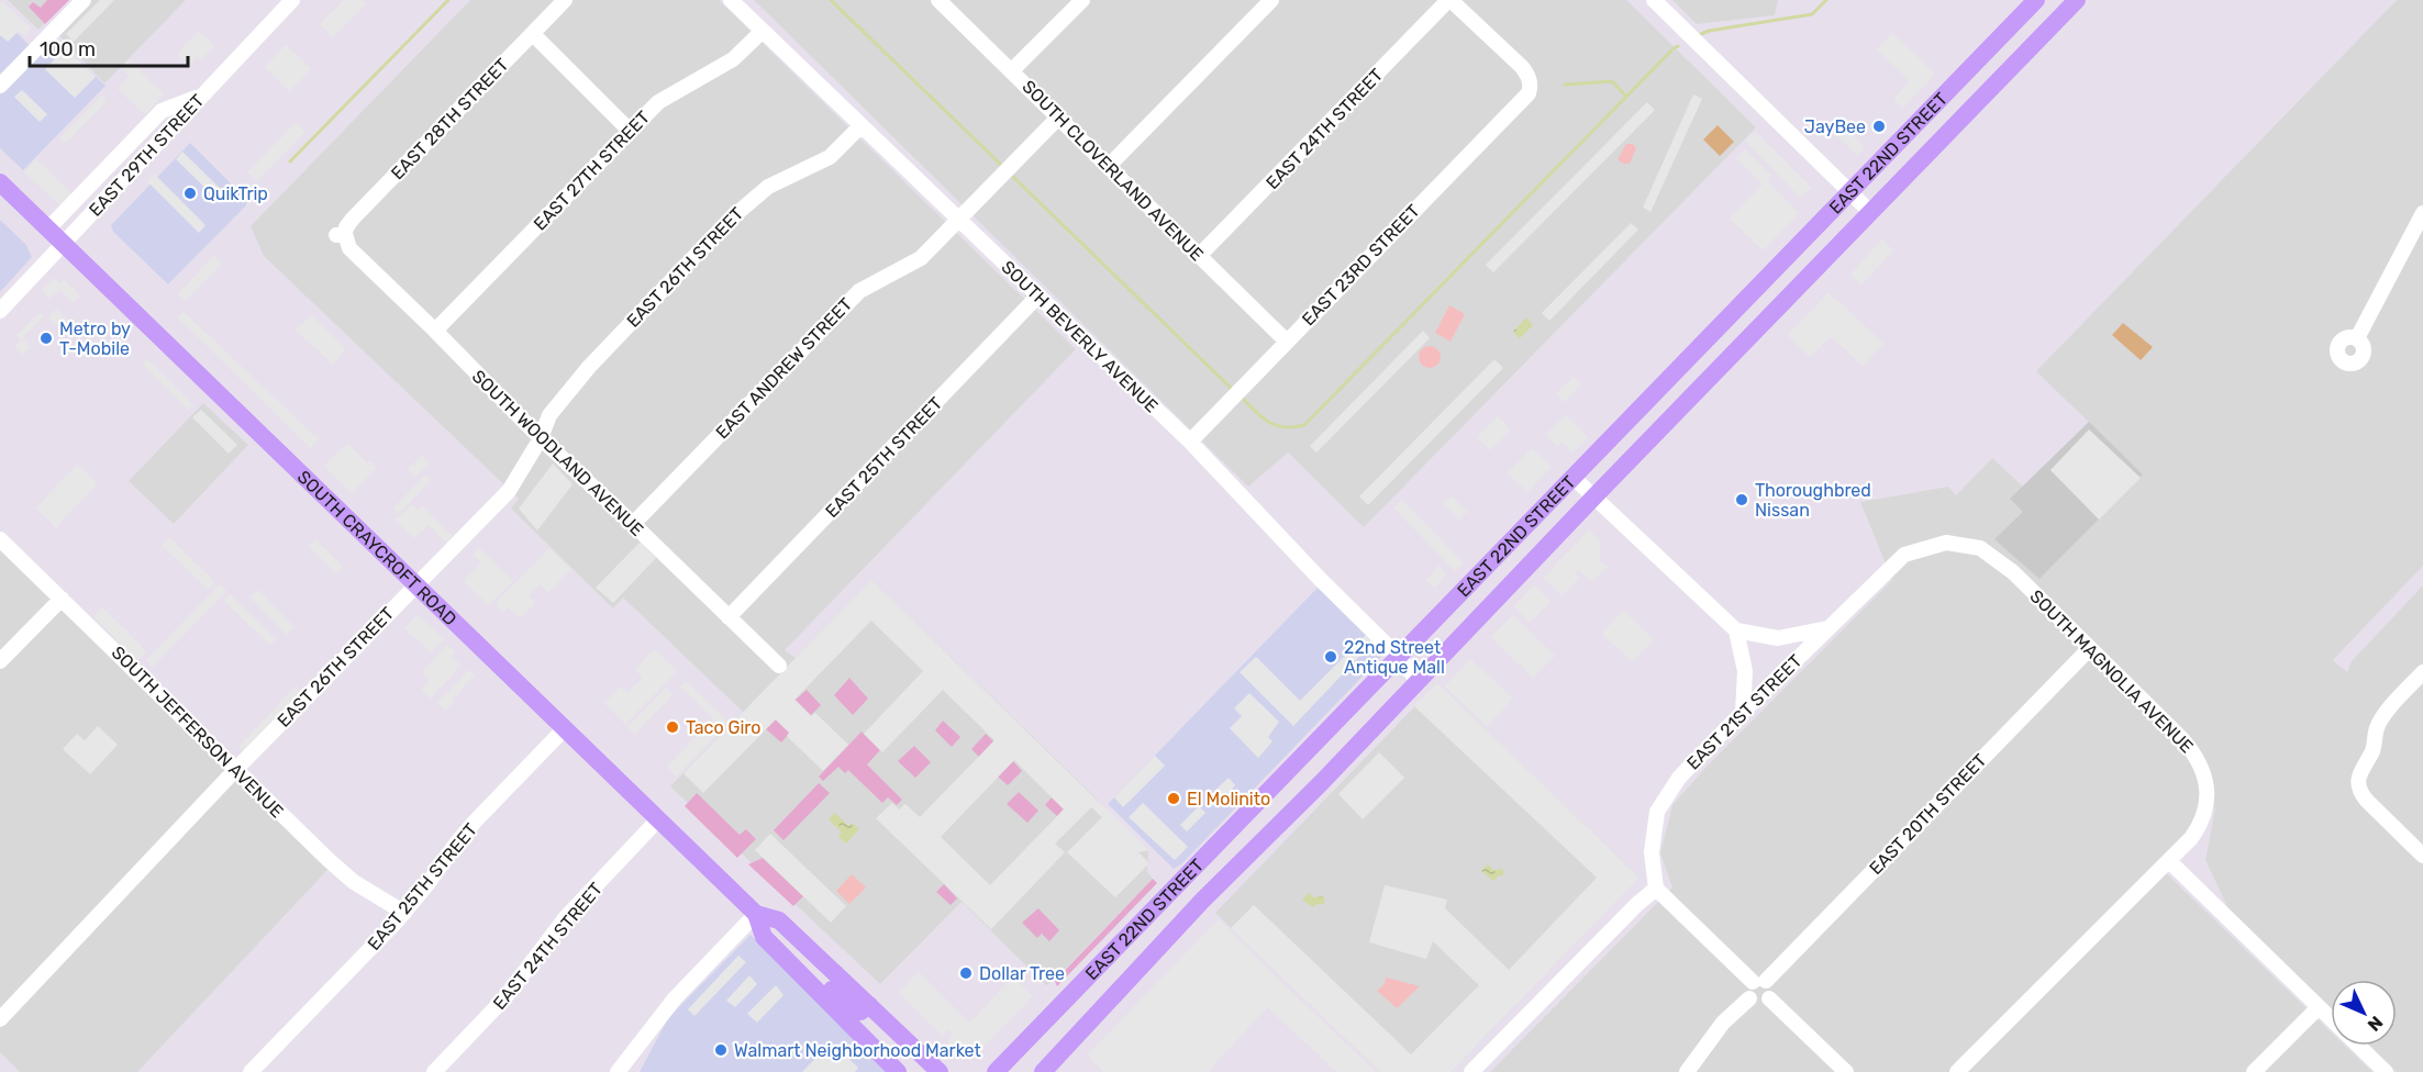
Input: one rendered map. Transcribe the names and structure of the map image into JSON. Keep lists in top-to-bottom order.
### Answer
{
  "streets": {
    "main road": ["EAST 22ND STREET", "SOUTH CRAYCROFT ROAD"],
    "street": [
      "EAST 28TH STREET",
      "EAST 24TH STREET",
      "EAST 29TH STREET",
      "EAST 27TH STREET",
      "SOUTH CLOVERLAND AVENUE",
      "EAST 23RD STREET",
      "EAST 26TH STREET",
      "SOUTH BEVERLY AVENUE",
      "EAST ANDREW STREET",
      "SOUTH WOODLAND AVENUE",
      "EAST 25TH STREET",
      "SOUTH MAGNOLIA AVENUE",
      "EAST 21ST STREET",
      "SOUTH JEFFERSON AVENUE",
      "EAST 20TH STREET"
    ]
  },
  "crossings": [
    ["EAST 28TH STREET", "SOUTH WOODLAND AVENUE"],
    ["EAST 24TH STREET", "SOUTH CLOVERLAND AVENUE"],
    ["EAST 24TH STREET", "EAST 23RD STREET"],
    ["EAST 24TH STREET", "SOUTH CRAYCROFT ROAD"],
    ["EAST 22ND STREET", "SOUTH BEVERLY AVENUE"],
    ["EAST 29TH STREET", "SOUTH CRAYCROFT ROAD"],
    ["EAST 27TH STREET", "SOUTH BEVERLY AVENUE"],
    ["EAST 27TH STREET", "SOUTH WOODLAND AVENUE"],
    ["SOUTH CLOVERLAND AVENUE", "EAST 23RD STREET"],
    ["SOUTH CLOVERLAND AVENUE", "EAST ANDREW STREET"],
    ["EAST 23RD STREET", "SOUTH BEVERLY AVENUE"],
    ["EAST 26TH STREET", "SOUTH BEVERLY AVENUE"],
    ["EAST 26TH STREET", "SOUTH WOODLAND AVENUE"],
    ["EAST 26TH STREET", "SOUTH CRAYCROFT ROAD"],
    ["EAST 26TH STREET", "SOUTH JEFFERSON AVENUE"],
    ["SOUTH BEVERLY AVENUE", "EAST ANDREW STREET"],
    ["SOUTH BEVERLY AVENUE", "EAST 25TH STREET"],
    ["EAST ANDREW STREET", "SOUTH WOODLAND AVENUE"],
    ["SOUTH WOODLAND AVENUE", "EAST 25TH STREET"],
    ["EAST 25TH STREET", "SOUTH CRAYCROFT ROAD"],
    ["EAST 25TH STREET", "SOUTH JEFFERSON AVENUE"],
    ["SOUTH MAGNOLIA AVENUE", "EAST 21ST STREET"],
    ["SOUTH MAGNOLIA AVENUE", "EAST 20TH STREET"]
  ],
  "places": [
    "JayBee",
    "QuikTrip",
    "Metro by T-Mobile",
    "Thoroughbred Nissan",
    "22nd Street Antique Mall",
    "Taco Giro",
    "El Molinito",
    "Dollar Tree",
    "Walmart Neighborhood Market"
  ],
  "scale_bar": "100 m",
  "north": "bottom right"
}
